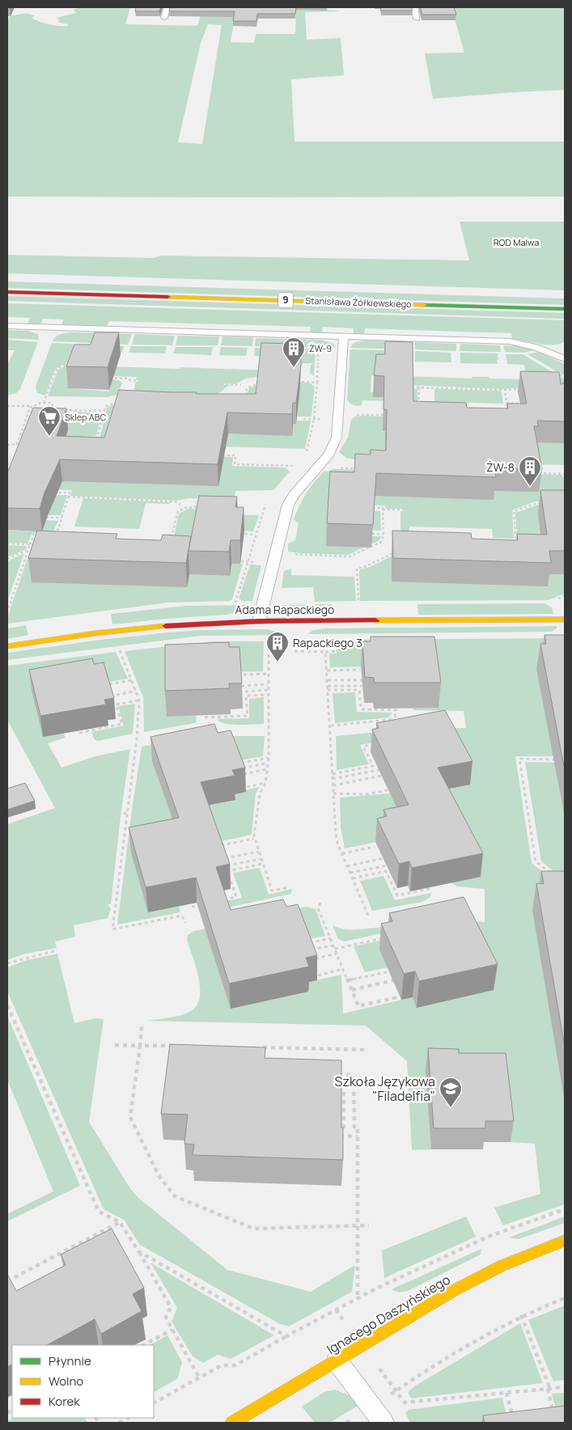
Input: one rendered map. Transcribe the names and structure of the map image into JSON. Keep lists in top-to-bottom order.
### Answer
{
  "streets": {
    "street": [
      "9",
      "Stanisława Żółkiewskiego",
      "Adama Rapackiego",
      "Ignacego Daszyńskiego"
    ]
  },
  "parks": ["ROD Malwa"],
  "places": {
    "building": ["ŻW-9", "ŻW-8", "Rapackiego 3"],
    "supermarket": ["Sklep ABC"],
    "school or university": ["Szkoła Językowa \"Filadelfia\""]
  },
  "legend": ["Płynnie", "Wolno", "Korek"]
}
